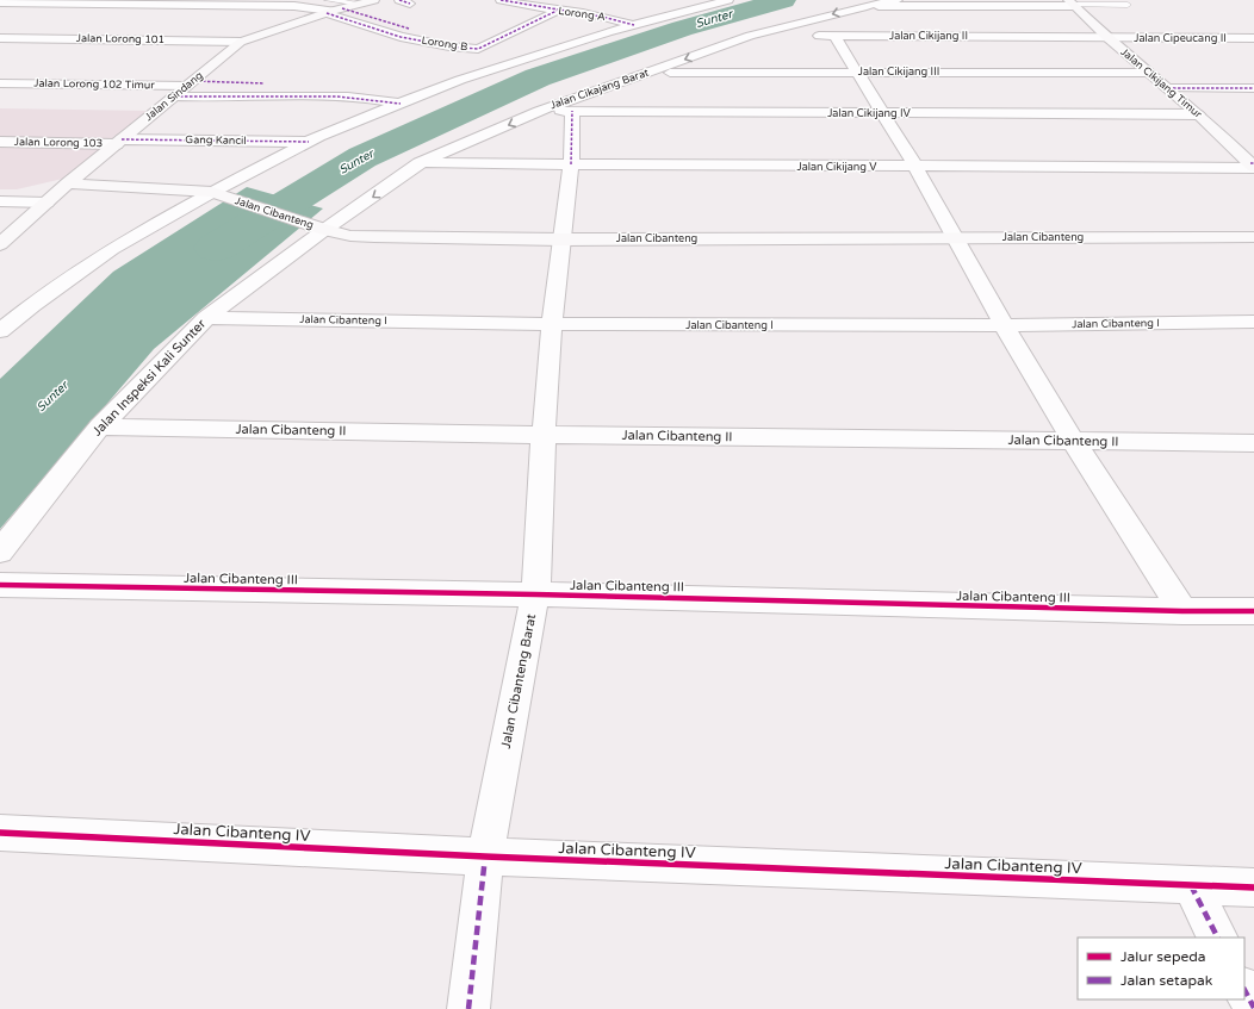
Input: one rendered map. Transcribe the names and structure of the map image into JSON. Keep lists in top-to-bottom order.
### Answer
{
  "streets": {
    "street": [
      "Lorong A",
      "Jalan Cikijang II",
      "Jalan Cipeucang II",
      "Jalan Lorong 101",
      "Lorong B",
      "Jalan Cikijang III",
      "Jalan Cikijang Timur",
      "Jalan Lorong 102 Timur",
      "Jalan Cikajang Barat",
      "Jalan Sindang",
      "Jalan Cikijang IV",
      "Gang Kancil",
      "Jalan Lorong 103",
      "Jalan Cikijang V",
      "Jalan Cibanteng",
      "Jalan Cibanteng I",
      "Jalan Inspeksi Kali Sunter",
      "Jalan Cibanteng II",
      "Jalan Cibanteng III",
      "Jalan Cibanteng Barat",
      "Jalan Cibanteng IV"
    ]
  },
  "crossings": [
    ["Lorong A", "Lorong B"],
    ["Jalan Cikijang II", "Jalan Cipeucang II"],
    ["Jalan Cikijang II", "Jalan Cikijang Timur"],
    ["Jalan Cipeucang II", "Jalan Cikijang Timur"],
    ["Jalan Lorong 101", "Jalan Sindang"],
    ["Lorong B", "Jalan Sindang"],
    ["Jalan Cikijang III", "Jalan Cikijang Timur"],
    ["Jalan Cikijang III", "Jalan Cikajang Barat"],
    ["Jalan Cikijang Timur", "Jalan Cikijang IV"],
    ["Jalan Cikijang Timur", "Jalan Cikijang V"],
    ["Jalan Lorong 102 Timur", "Jalan Sindang"],
    ["Jalan Cikajang Barat", "Jalan Cikijang IV"],
    ["Jalan Cikajang Barat", "Jalan Cikijang V"],
    ["Jalan Cikajang Barat", "Jalan Cibanteng"],
    ["Jalan Cikajang Barat", "Jalan Inspeksi Kali Sunter"],
    ["Jalan Sindang", "Gang Kancil"],
    ["Jalan Sindang", "Jalan Lorong 103"],
    ["Jalan Sindang", "Jalan Cibanteng"],
    ["Jalan Cikijang IV", "Jalan Cibanteng Barat"],
    ["Gang Kancil", "Jalan Lorong 103"],
    ["Jalan Cikijang V", "Jalan Cibanteng Barat"],
    ["Jalan Cibanteng", "Jalan Inspeksi Kali Sunter"],
    ["Jalan Cibanteng", "Jalan Cibanteng Barat"],
    ["Jalan Cibanteng I", "Jalan Inspeksi Kali Sunter"],
    ["Jalan Cibanteng I", "Jalan Cibanteng Barat"],
    ["Jalan Inspeksi Kali Sunter", "Jalan Cibanteng II"],
    ["Jalan Cibanteng II", "Jalan Cibanteng Barat"],
    ["Jalan Cibanteng III", "Jalan Cibanteng Barat"],
    ["Jalan Cibanteng Barat", "Jalan Cibanteng IV"]
  ],
  "water": ["Sunter"],
  "legend": ["Jalur sepeda", "Jalan setapak"]
}
